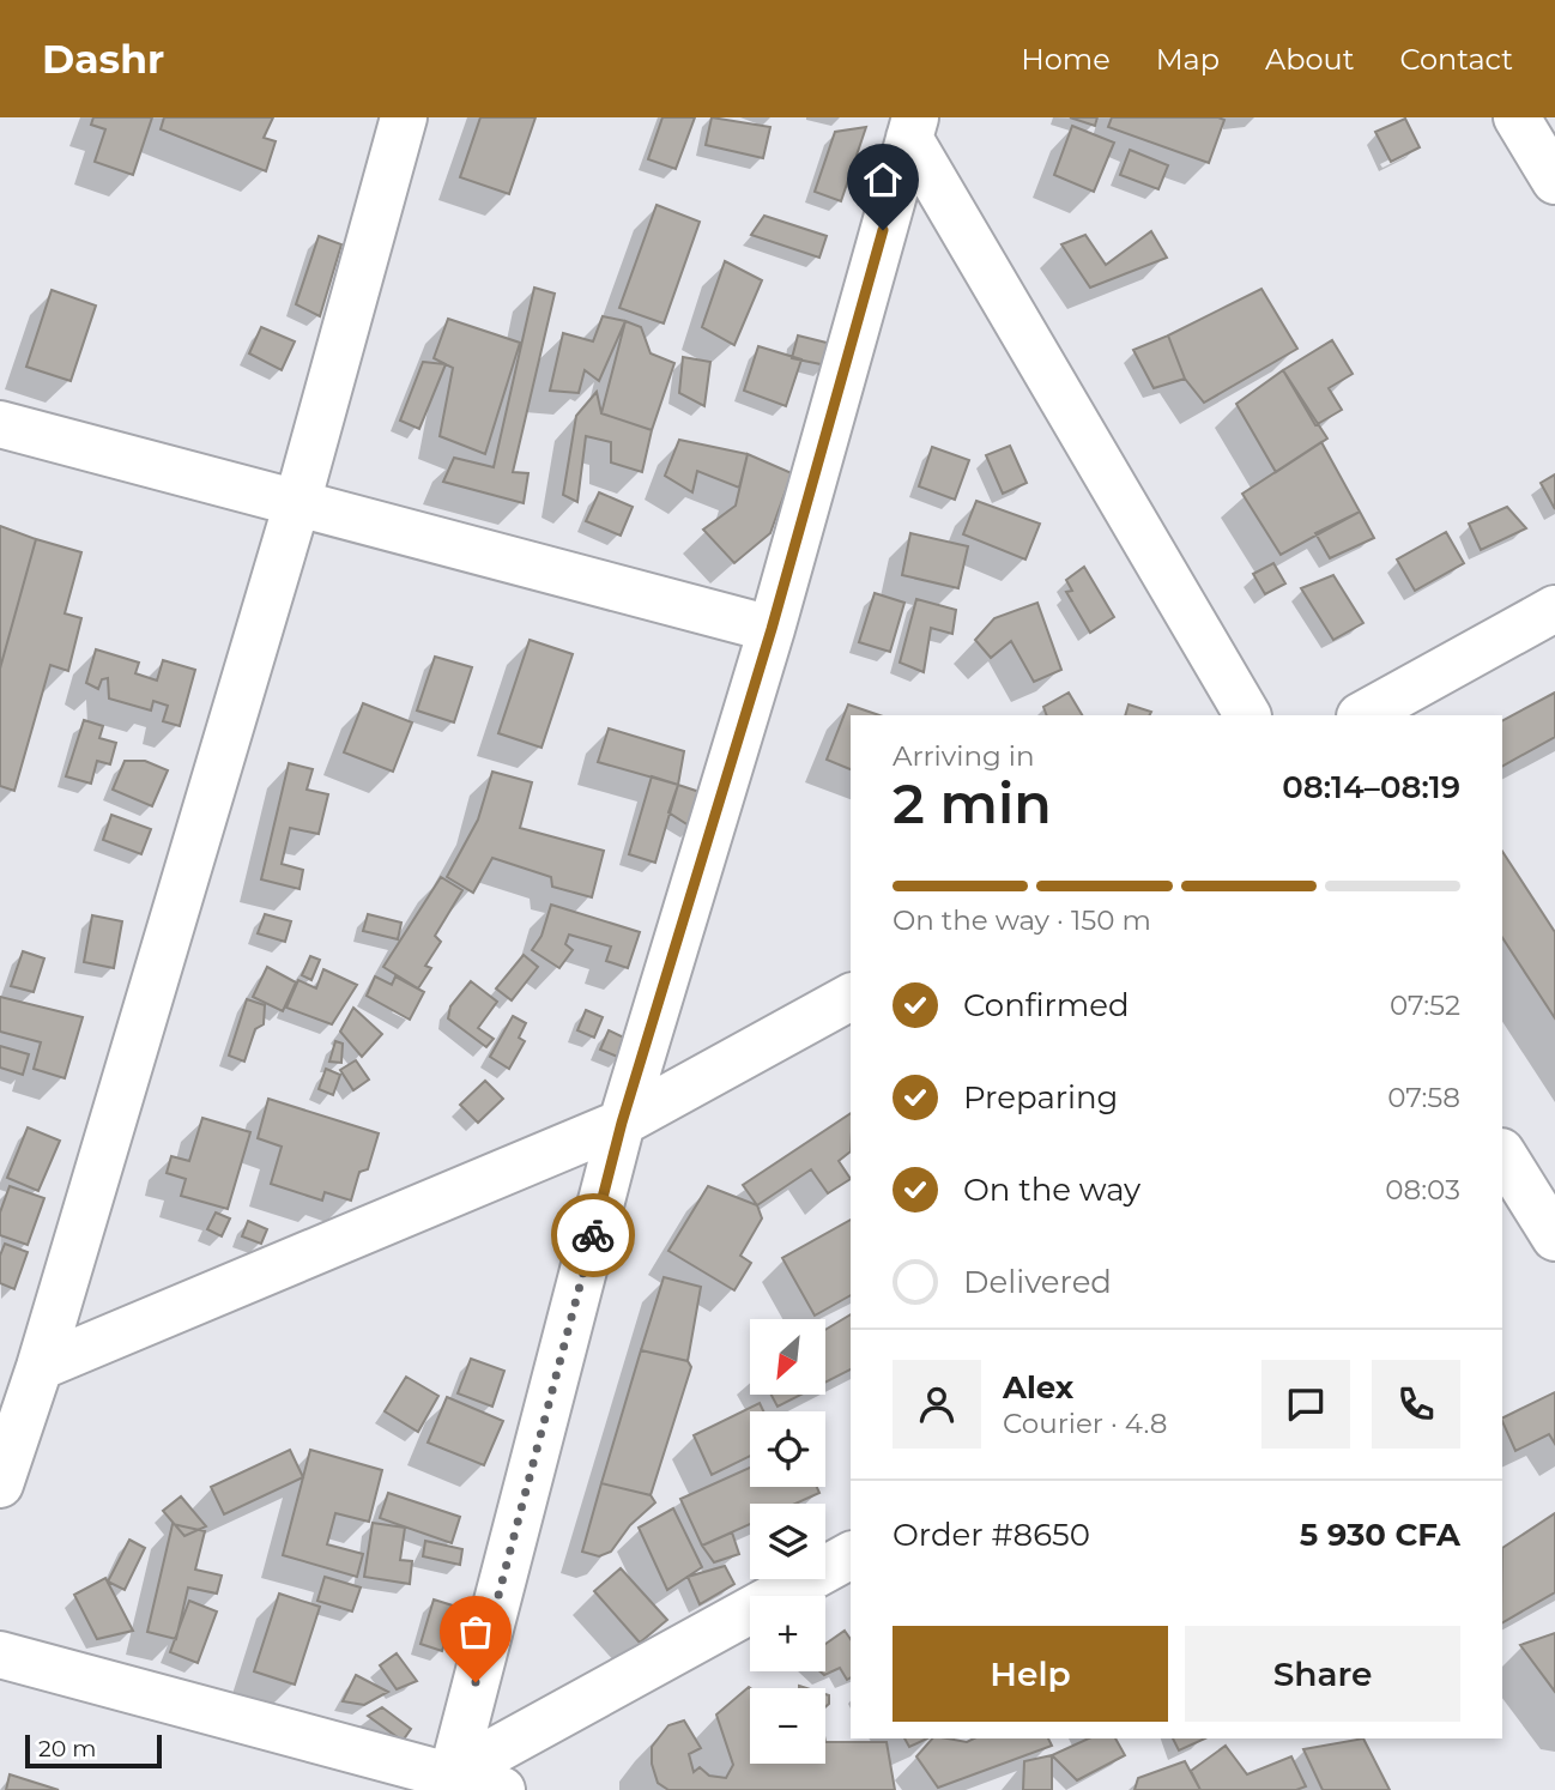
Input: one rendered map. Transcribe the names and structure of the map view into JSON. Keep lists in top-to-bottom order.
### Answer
{
  "scale_bar": "20 m",
  "north": "bottom left",
  "page": {
    "header": "Dashr",
    "nav": [
      "Home",
      "Map",
      "About",
      "Contact"
    ],
    "heading": ["2 min", "Arriving in", "08:14–08:19"],
    "panel": [
      "Alex",
      "Courier · 4.8",
      "Order #8650",
      "5 930 CFA"
    ],
    "bar": "On the way · 150 m",
    "list": [
      ["Confirmed", "07:52"],
      ["Preparing", "07:58"],
      ["On the way", "08:03"],
      "Delivered"
    ],
    "map_buttons": ["+", "−"],
    "buttons": ["Help", "Share"],
    "scale": "20 m"
  }
}
